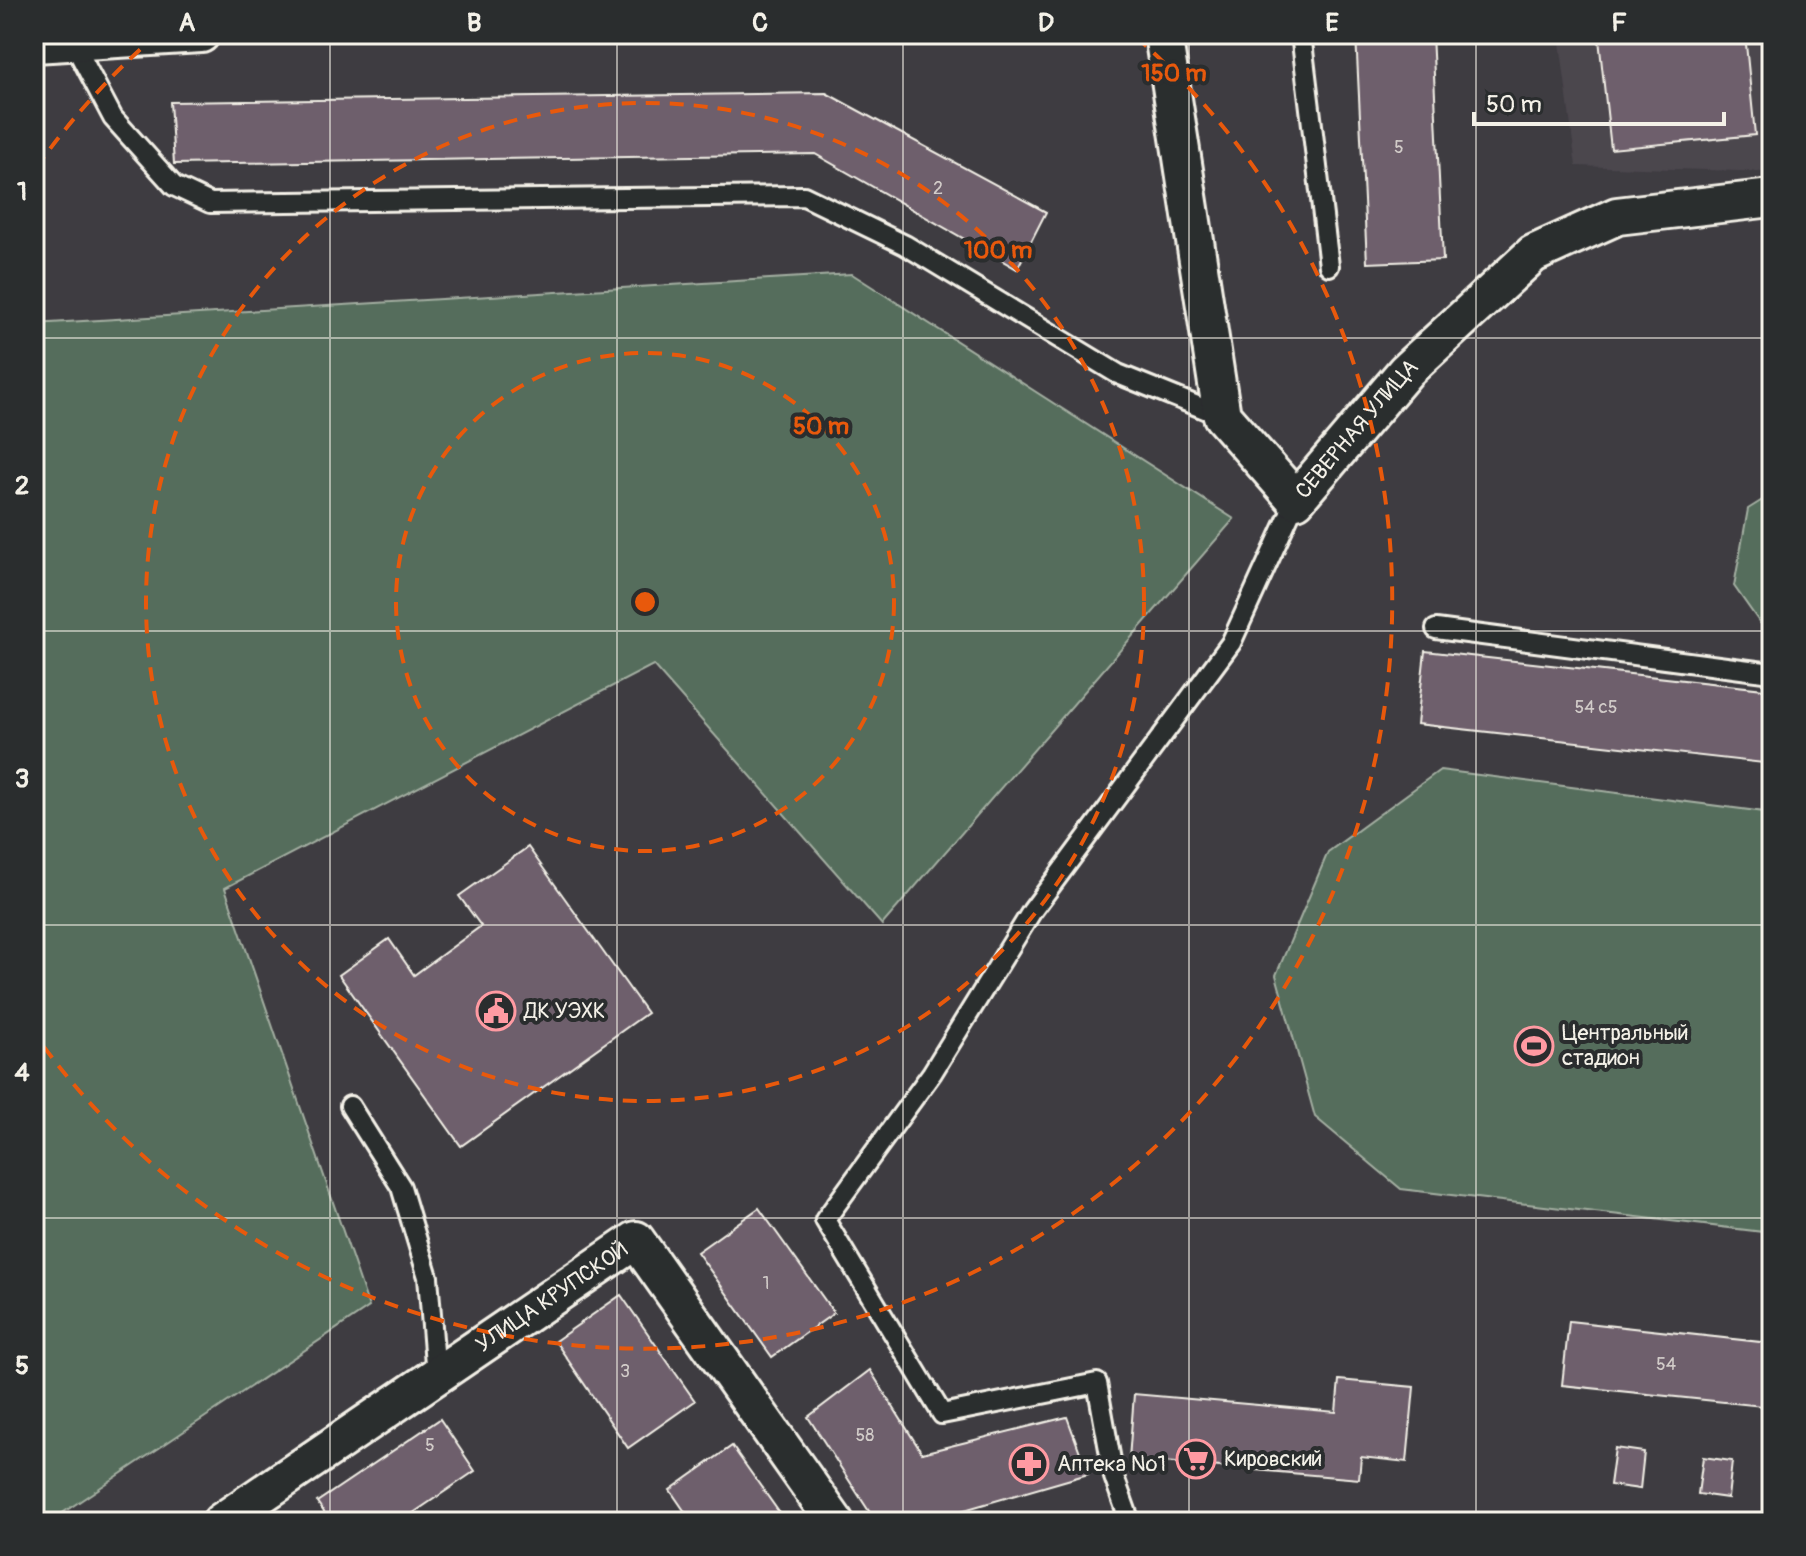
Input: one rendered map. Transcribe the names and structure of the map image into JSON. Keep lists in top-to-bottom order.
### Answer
{
  "streets": {
    "street": ["СЕВЕРНАЯ УЛИЦА", "УЛИЦА КРУПСКОЙ"]
  },
  "places": {
    "public building": ["ДК УЭХК"],
    "sports": ["Центральный стадион"],
    "supermarket": ["Кировский"],
    "pharmacy": ["Аптека №1"]
  },
  "house_numbers": [
    "5",
    "2",
    "54 с5",
    "1",
    "54",
    "3",
    "58",
    "5"
  ],
  "scale_bar": "50 m",
  "grid": {
    "columns": [
      "A",
      "B",
      "C",
      "D",
      "E",
      "F"
    ],
    "rows": [
      "1",
      "2",
      "3",
      "4",
      "5"
    ]
  },
  "rings": ["150 m", "100 m", "50 m"]
}
